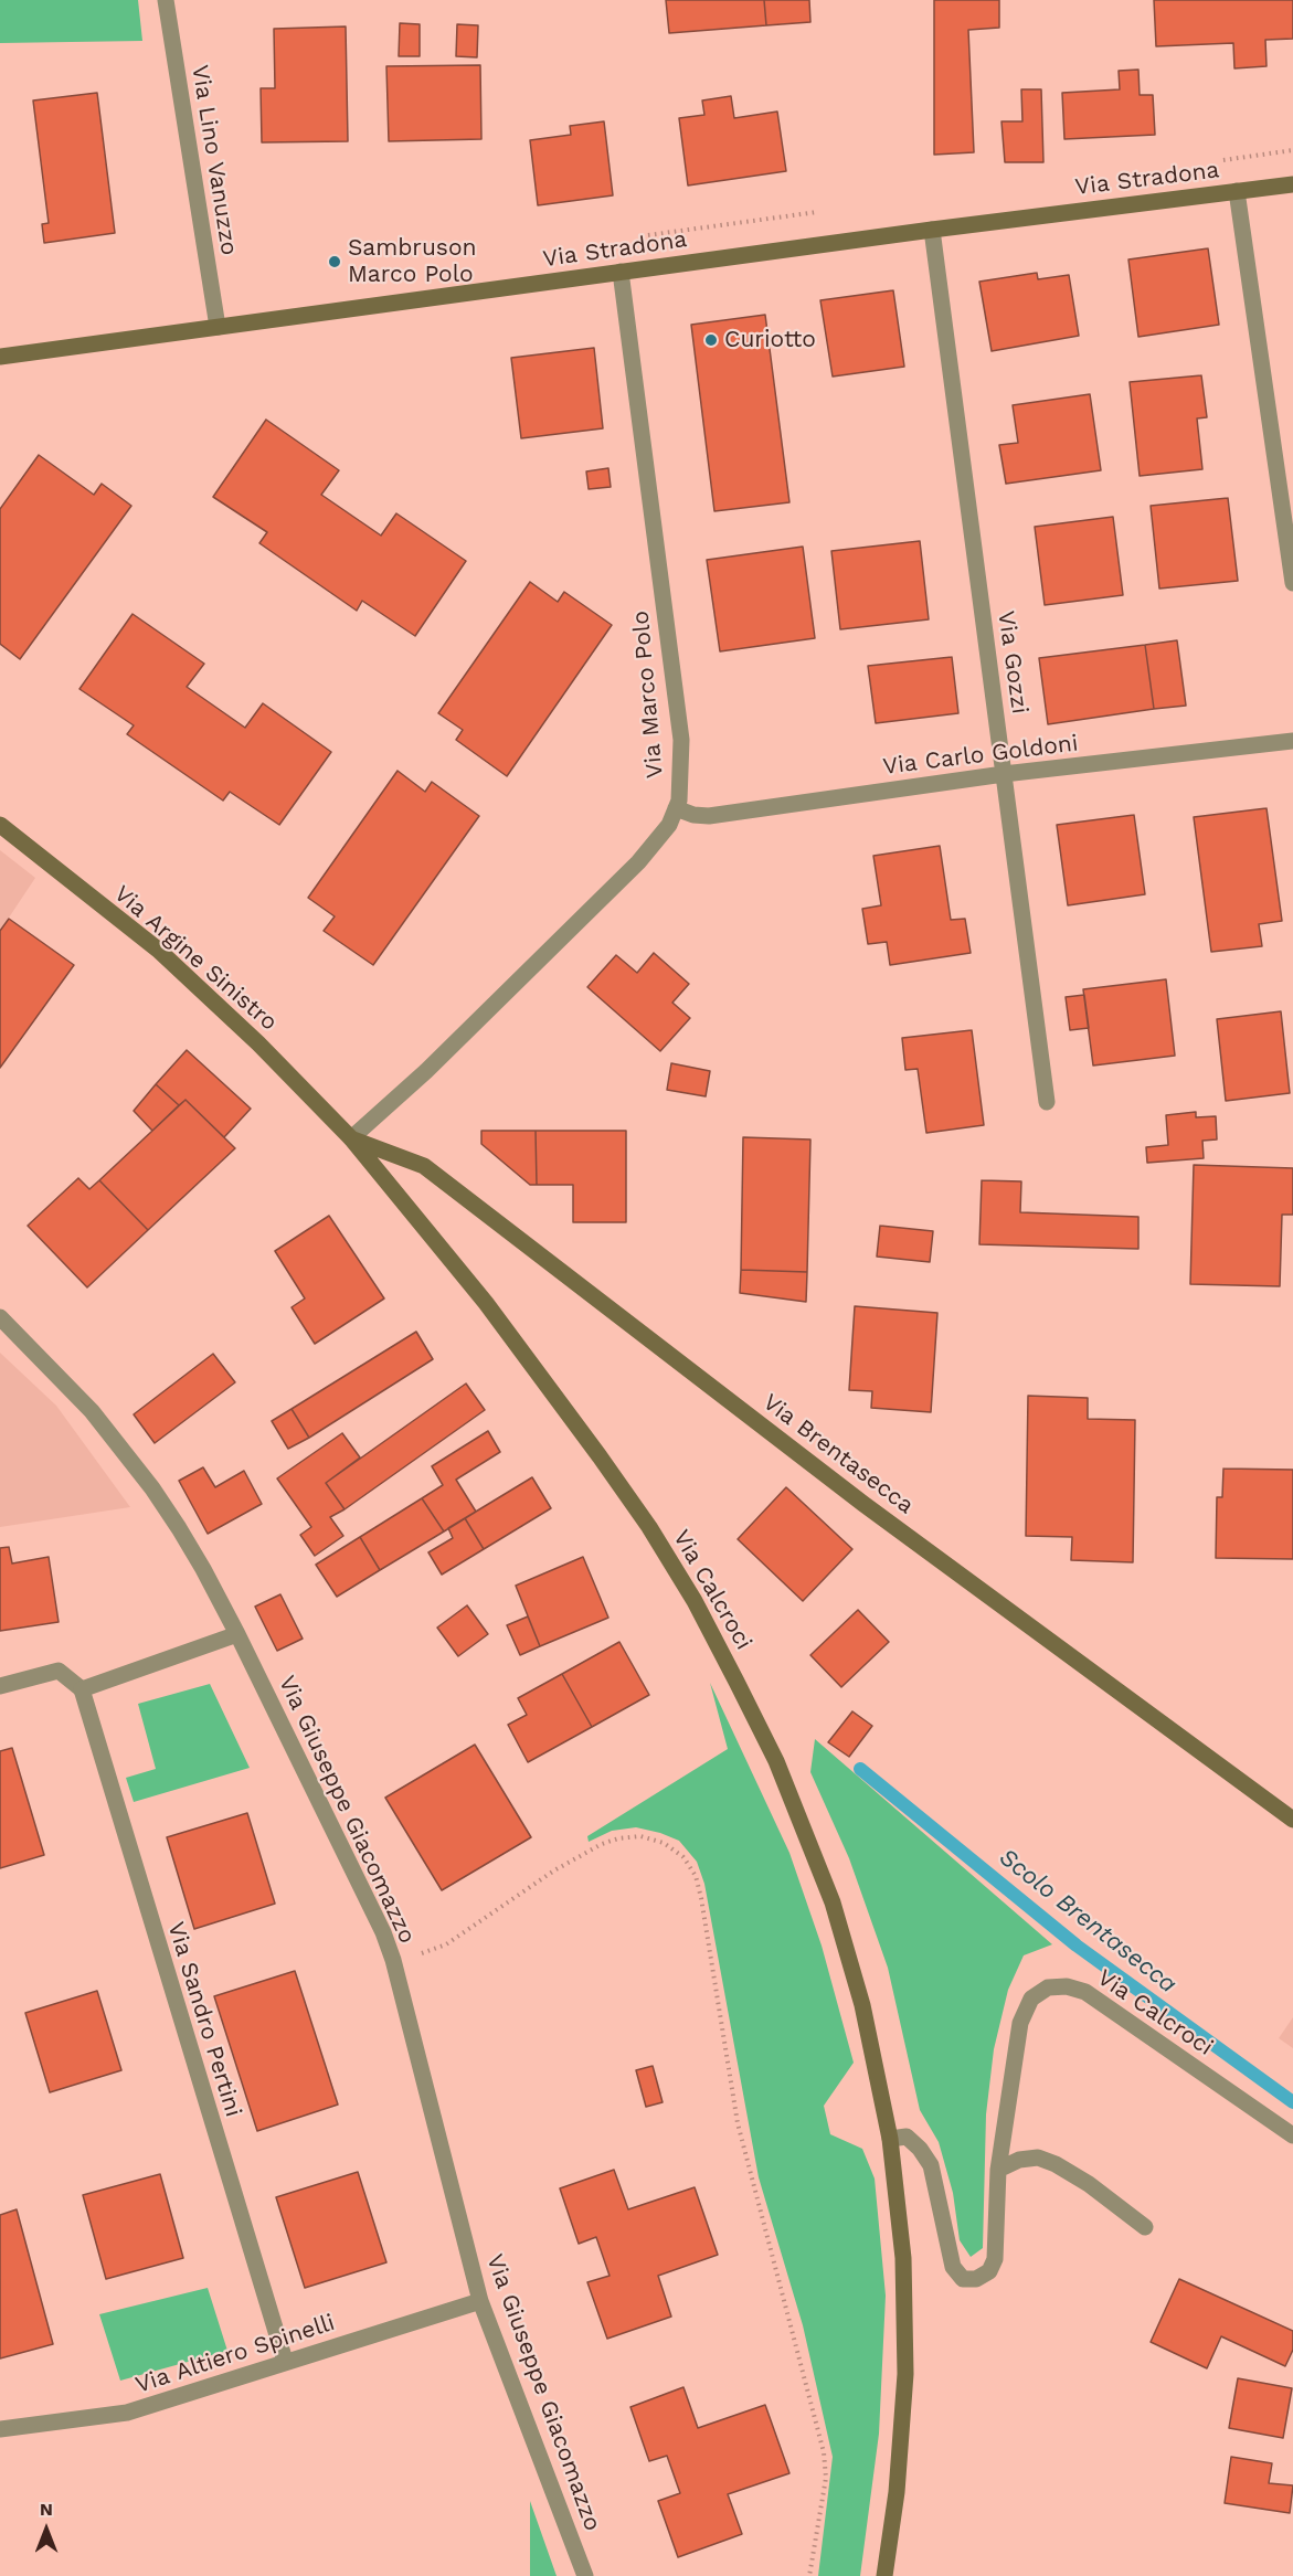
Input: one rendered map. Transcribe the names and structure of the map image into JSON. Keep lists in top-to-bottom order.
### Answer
{
  "streets": {
    "main road": [
      "Via Stradona",
      "Via Argine Sinistro",
      "Via Brentasecca",
      "Via Calcroci"
    ],
    "street": [
      "Via Lino Vanuzzo",
      "Via Gozzi",
      "Via Marco Polo",
      "Via Carlo Goldoni",
      "Via Giuseppe Giacomazzo",
      "Via Sandro Pertini",
      "Via Altiero Spinelli"
    ]
  },
  "crossings": [
    ["Via Lino Vanuzzo", "Via Stradona"],
    ["Via Stradona", "Via Gozzi"],
    ["Via Stradona", "Via Marco Polo"],
    ["Via Gozzi", "Via Carlo Goldoni"],
    ["Via Marco Polo", "Via Carlo Goldoni"],
    ["Via Marco Polo", "Via Argine Sinistro"],
    ["Via Marco Polo", "Via Brentasecca"],
    ["Via Marco Polo", "Via Calcroci"],
    ["Via Argine Sinistro", "Via Brentasecca"],
    ["Via Argine Sinistro", "Via Calcroci"],
    ["Via Brentasecca", "Via Calcroci"],
    ["Via Giuseppe Giacomazzo", "Via Altiero Spinelli"],
    ["Via Sandro Pertini", "Via Altiero Spinelli"]
  ],
  "water": ["Scolo Brentasecca"],
  "places": ["Sambruson Marco Polo", "Curiotto"],
  "north": "top"
}
